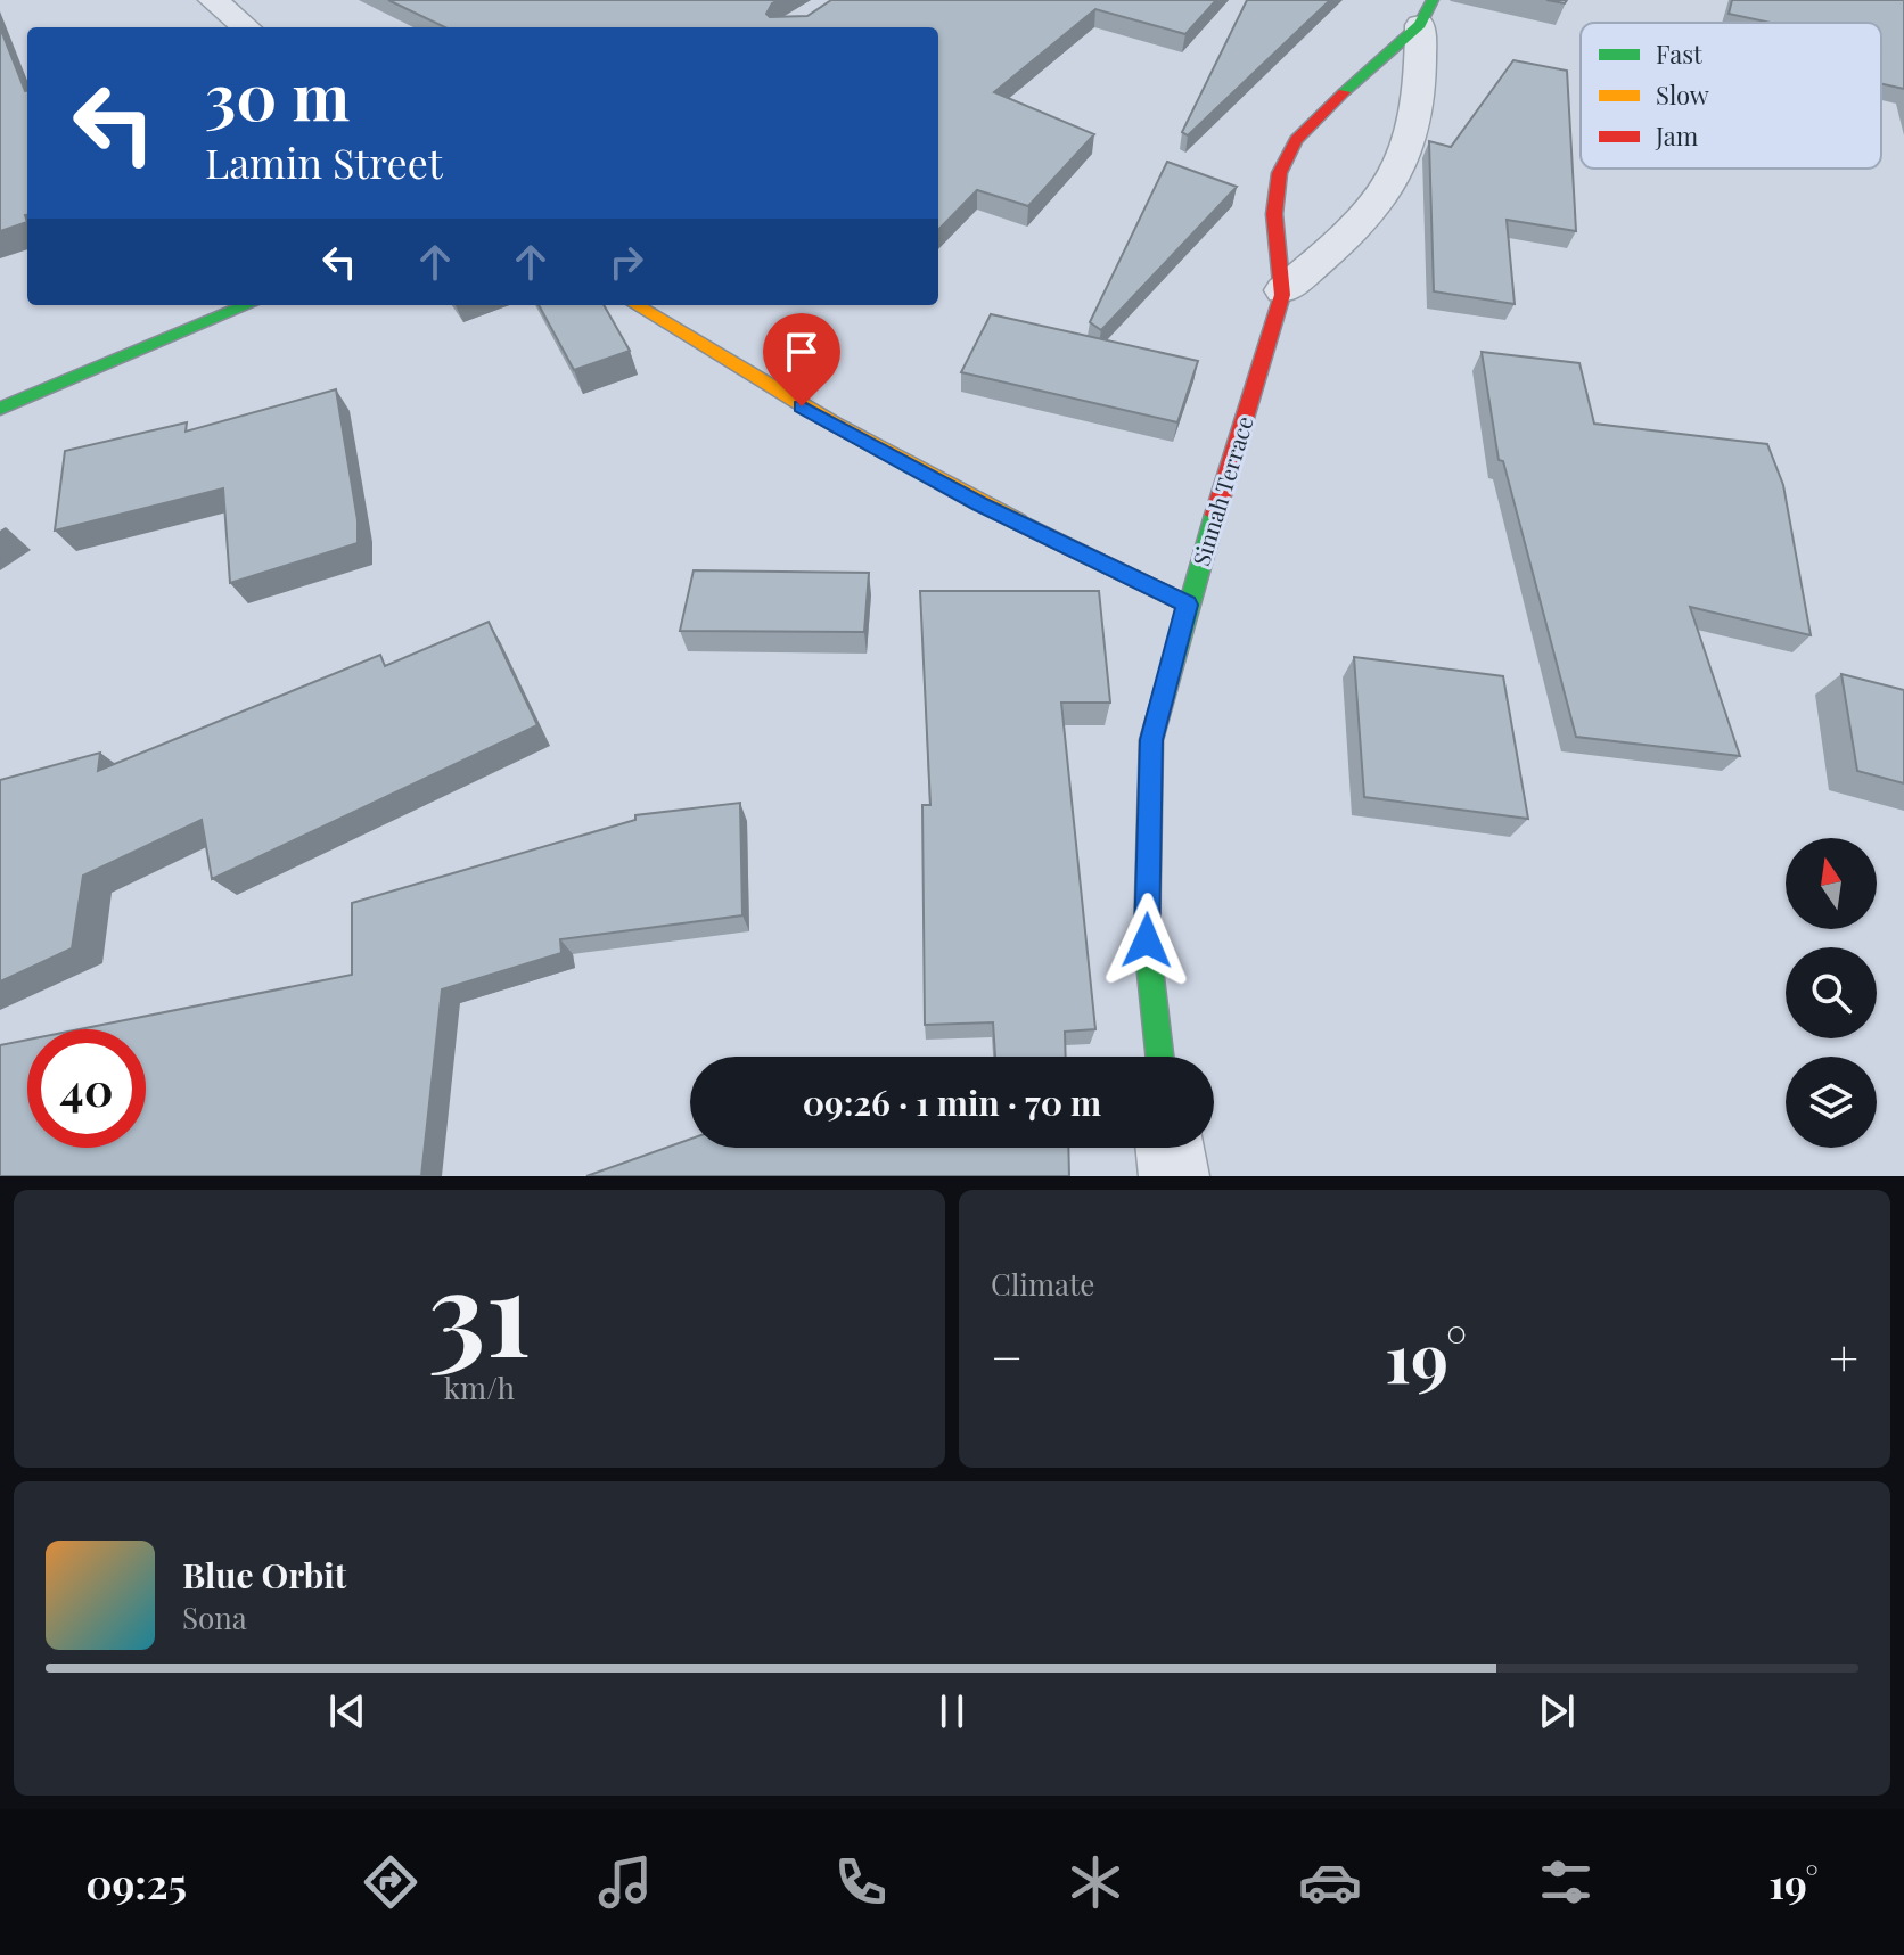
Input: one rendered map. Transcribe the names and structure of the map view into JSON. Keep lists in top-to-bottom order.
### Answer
{
  "streets": {
    "street": ["Sinnah Terrace"]
  },
  "legend": ["Fast", "Slow", "Jam"],
  "north": "top",
  "page": {
    "turn": ["30 m", "Lamin Street"],
    "limit": "40",
    "trip": "09:26 · 1 min · 70 m",
    "tile": [
      ["31", "km/h"],
      "Climate"
    ],
    "heat": ["−", "19°", "+"],
    "song": ["Blue Orbit", "Sona"],
    "tabs": ["09:25", "19°"]
  }
}
